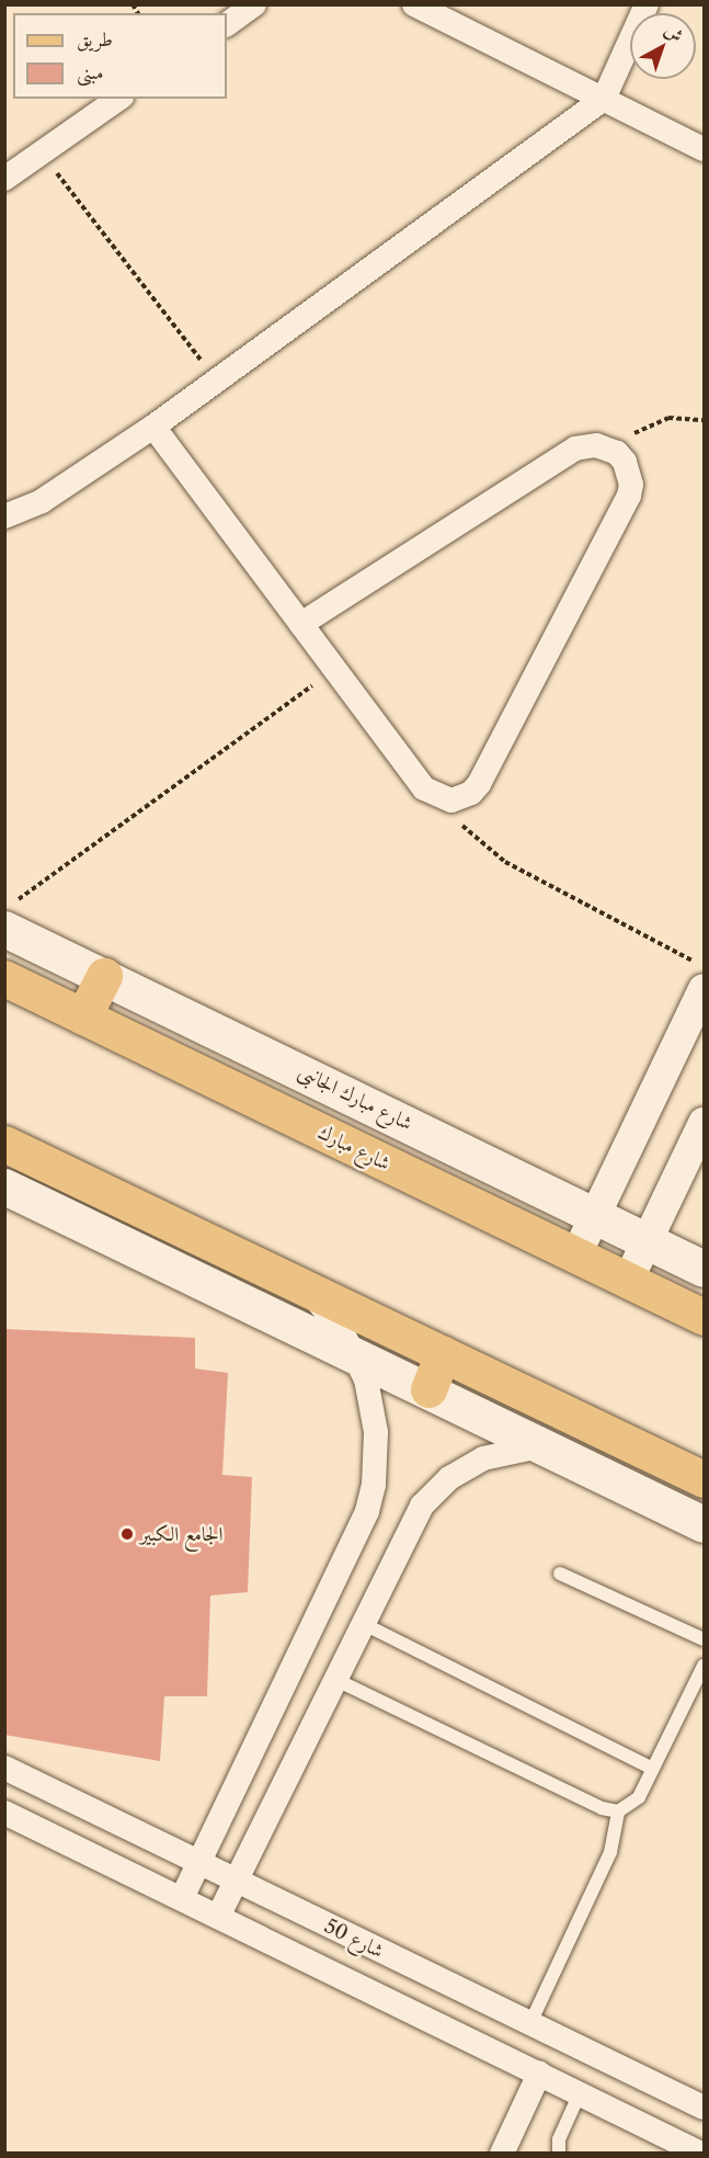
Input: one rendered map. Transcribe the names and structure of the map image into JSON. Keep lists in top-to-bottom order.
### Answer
{
  "streets": {
    "main road": ["شارع مبارك الجانبى", "شارع مبارك"],
    "street": ["شارع 50"]
  },
  "places": ["الجامع الكبير"],
  "legend": ["طريق", "مبنى"],
  "north": "top right"
}
